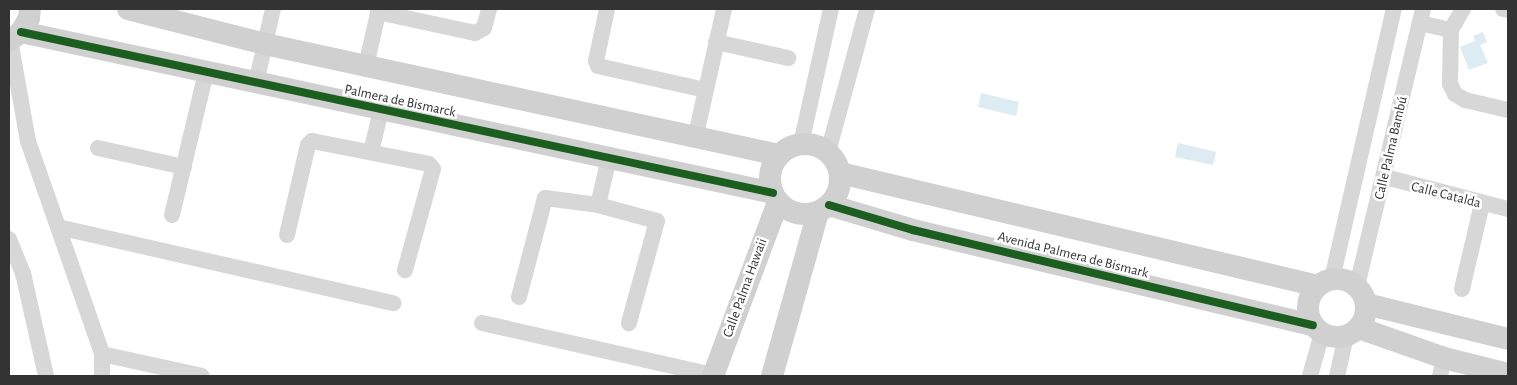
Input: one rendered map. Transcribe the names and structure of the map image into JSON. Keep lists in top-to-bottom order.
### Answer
{
  "streets": {
    "street": [
      "Palmera de Bismarck",
      "Calle Palma Bambú",
      "Calle Catalda",
      "Avenida Palmera de Bismark",
      "Calle Palma Hawaii"
    ]
  },
  "crossings": [
    ["Palmera de Bismarck", "Avenida Palmera de Bismark"],
    ["Palmera de Bismarck", "Calle Palma Hawaii"],
    ["Calle Palma Bambú", "Calle Catalda"],
    ["Calle Palma Bambú", "Avenida Palmera de Bismark"],
    ["Avenida Palmera de Bismark", "Calle Palma Hawaii"]
  ]
}
